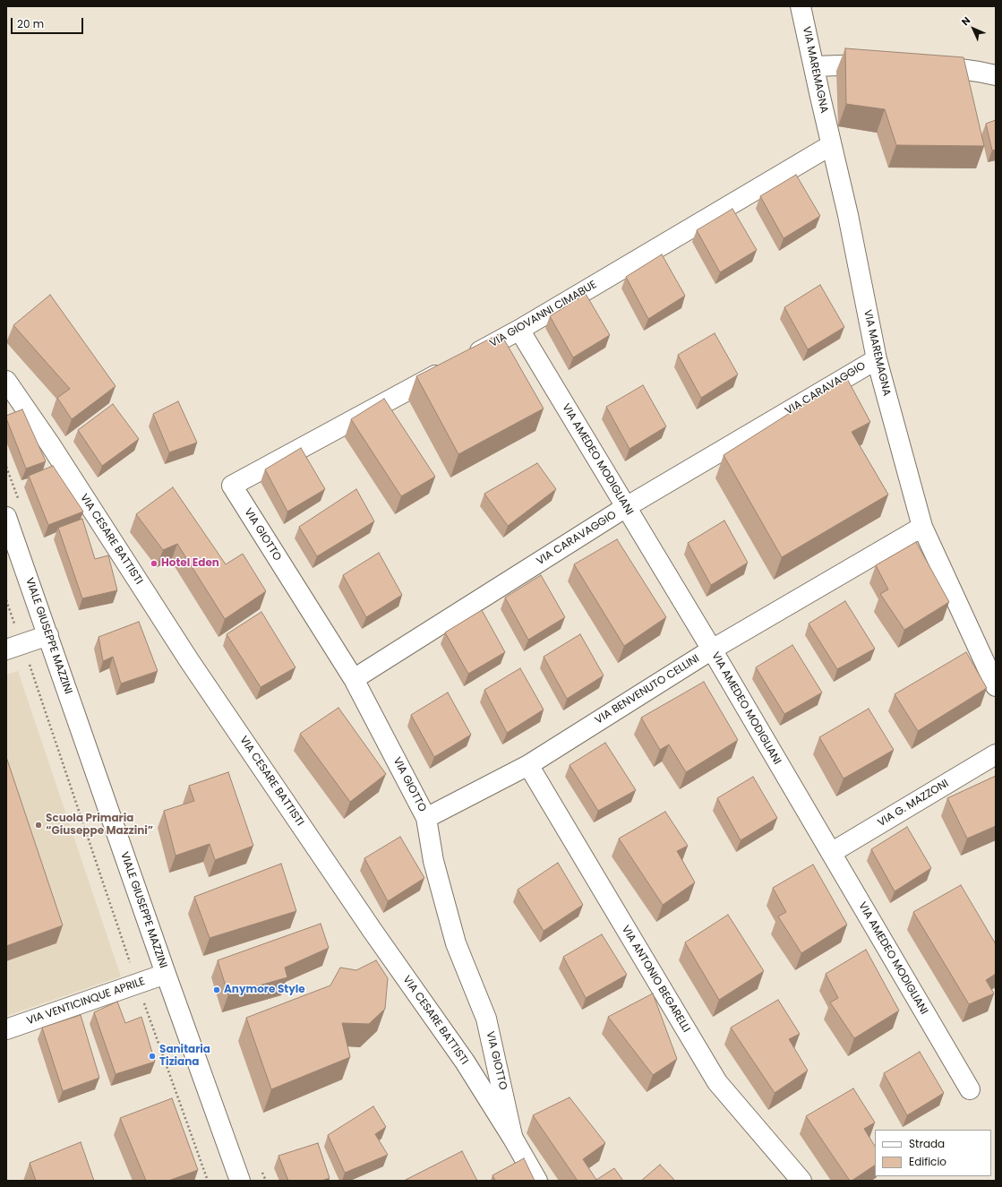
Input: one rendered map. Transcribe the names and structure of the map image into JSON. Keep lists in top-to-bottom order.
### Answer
{
  "streets": {
    "street": [
      "VIA MAREMAGNA",
      "VIA GIOVANNI CIMABUE",
      "VIA CARAVAGGIO",
      "VIA AMEDEO MODIGLIANI",
      "VIA GIOTTO",
      "VIA CESARE BATTISTI",
      "VIALE GIUSEPPE MAZZINI",
      "VIA BENVENUTO CELLINI",
      "VIA G. MAZZONI",
      "VIA ANTONIO BEGARELLI",
      "VIA VENTICINQUE APRILE"
    ]
  },
  "crossings": [
    ["VIA MAREMAGNA", "VIA GIOVANNI CIMABUE"],
    ["VIA MAREMAGNA", "VIA CARAVAGGIO"],
    ["VIA MAREMAGNA", "VIA BENVENUTO CELLINI"],
    ["VIA GIOVANNI CIMABUE", "VIA AMEDEO MODIGLIANI"],
    ["VIA GIOVANNI CIMABUE", "VIA GIOTTO"],
    ["VIA CARAVAGGIO", "VIA AMEDEO MODIGLIANI"],
    ["VIA CARAVAGGIO", "VIA GIOTTO"],
    ["VIA AMEDEO MODIGLIANI", "VIA BENVENUTO CELLINI"],
    ["VIA AMEDEO MODIGLIANI", "VIA G. MAZZONI"],
    ["VIA GIOTTO", "VIA CESARE BATTISTI"],
    ["VIA GIOTTO", "VIA BENVENUTO CELLINI"],
    ["VIALE GIUSEPPE MAZZINI", "VIA VENTICINQUE APRILE"],
    ["VIA BENVENUTO CELLINI", "VIA ANTONIO BEGARELLI"]
  ],
  "places": [
    "Hotel Eden",
    "Scuola Primaria “Giuseppe Mazzini”",
    "Anymore Style",
    "Sanitaria Tiziana"
  ],
  "legend": ["Strada", "Edificio"],
  "scale_bar": "20 m",
  "north": "top left"
}
